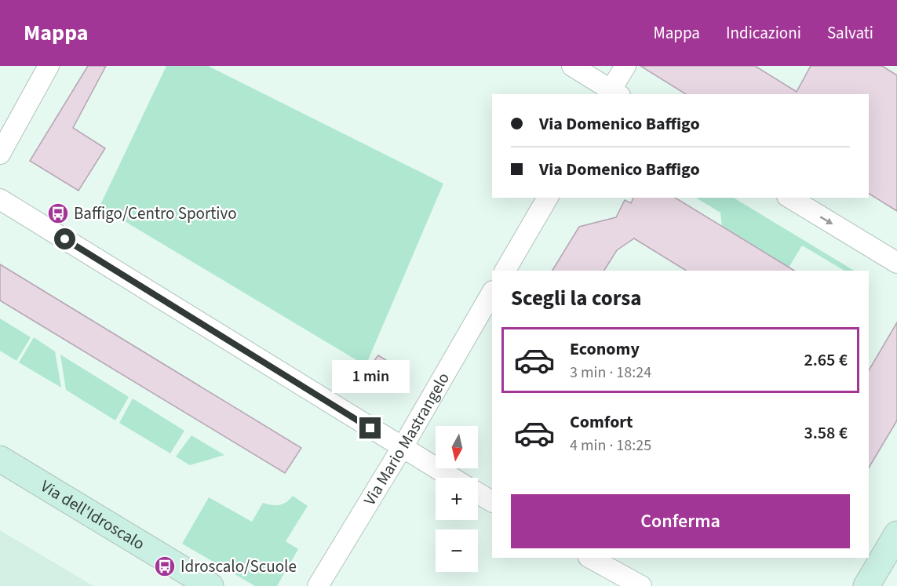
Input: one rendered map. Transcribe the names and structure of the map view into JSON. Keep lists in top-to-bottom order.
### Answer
{
  "streets": {
    "street": ["Via Mario Mastrangelo", "Via dell'Idroscalo"]
  },
  "places": {
    "bus stop": ["Baffigo/Centro Sportivo", "Idroscalo/Scuole"]
  },
  "north": "bottom",
  "page": {
    "header": "Mappa",
    "nav": ["Mappa", "Indicazioni", "Salvati"],
    "banner": ["Via Domenico Baffigo", "Via Domenico Baffigo"],
    "heading": "Scegli la corsa",
    "list": [
      {
        "name": "Economy",
        "note": "3 min · 18:24",
        "value": "2.65 €"
      },
      {
        "name": "Comfort",
        "note": "4 min · 18:25",
        "value": "3.58 €"
      }
    ],
    "bubble": "1 min",
    "map_buttons": ["+", "−"],
    "buttons": "Conferma"
  }
}
